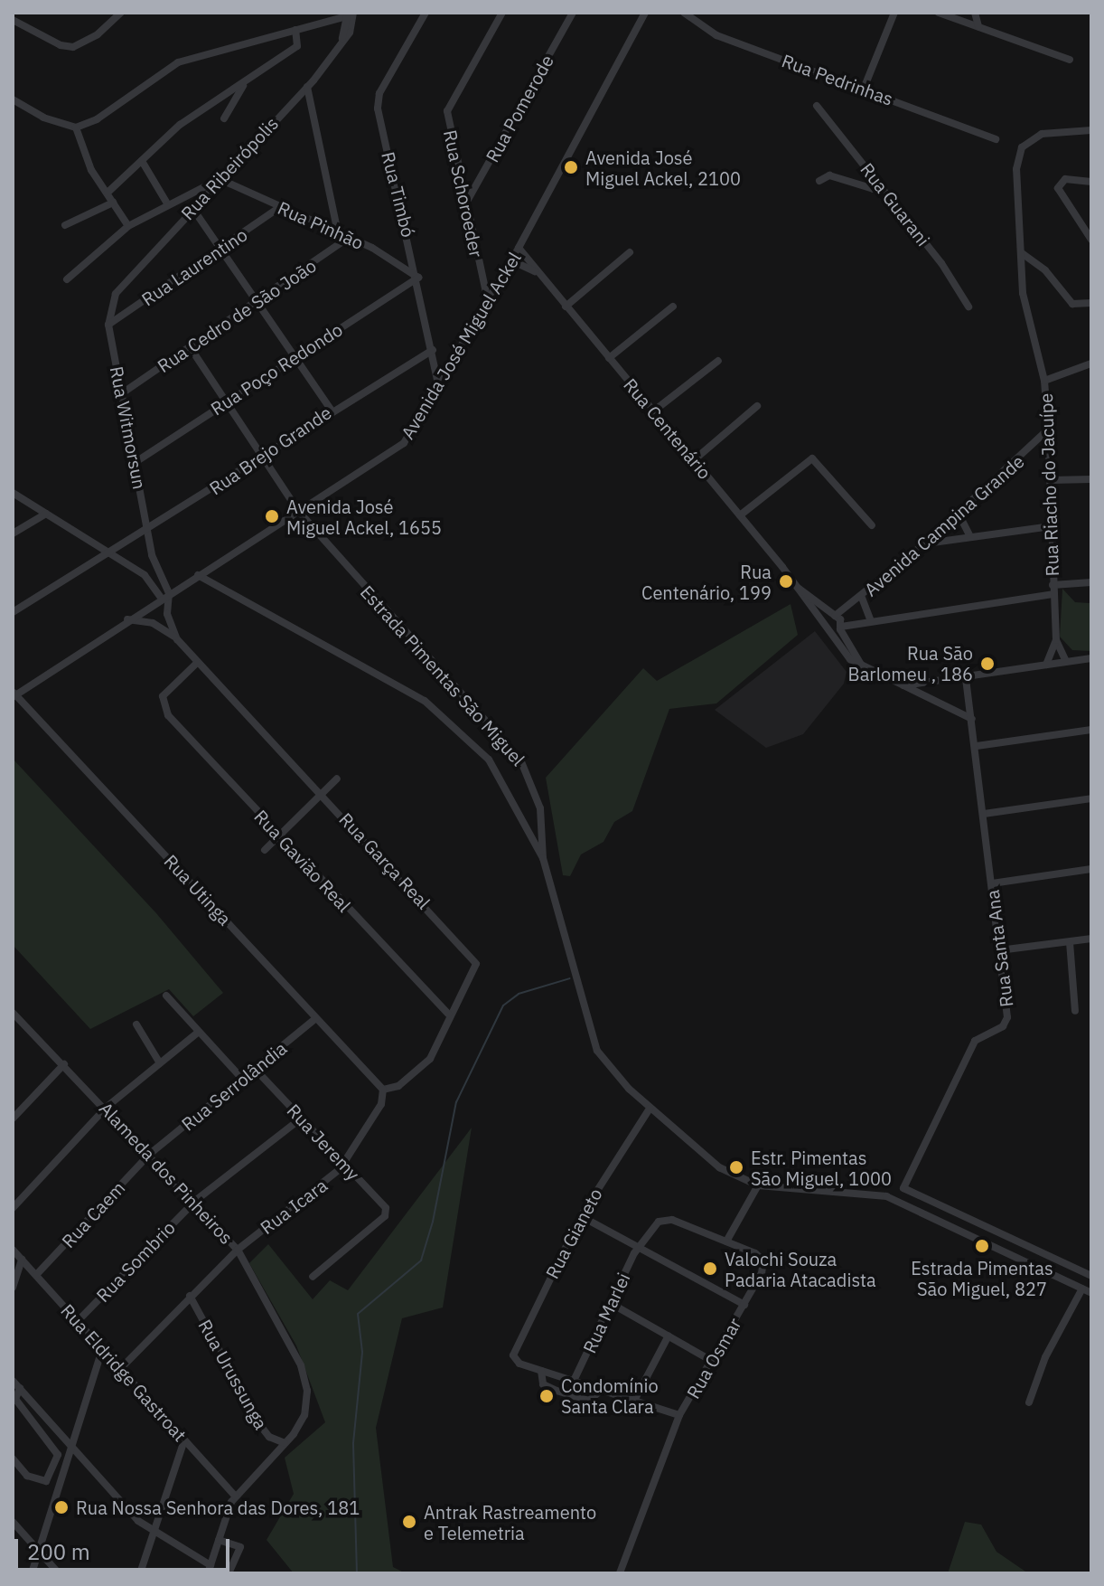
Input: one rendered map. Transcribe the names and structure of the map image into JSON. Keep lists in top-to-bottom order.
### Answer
{
  "streets": {
    "street": [
      "Rua Pedrinhas",
      "Rua Pomerode",
      "Rua Ribeirópolis",
      "Rua Schoroeder",
      "Rua Timbó",
      "Rua Guarani",
      "Rua Pinhão",
      "Rua Laurentino",
      "Rua Cedro de São João",
      "Avenida José Miguel Ackel",
      "Rua Poço Redondo",
      "Rua Witmorsun",
      "Rua Centenário",
      "Rua Brejo Grande",
      "Rua Riacho do Jacuípe",
      "Avenida Campina Grande",
      "Estrada Pimentas São Miguel",
      "Rua Gavião Real",
      "Rua Garça Real",
      "Rua Utinga",
      "Rua Santa Ana",
      "Rua Serrolândia",
      "Rua Jeremy",
      "Alameda dos Pinheiros",
      "Rua Icara",
      "Rua Caem",
      "Rua Gianeto",
      "Rua Sombrio",
      "Rua Marlei",
      "Rua Osmar",
      "Rua Eldridge Gastroat",
      "Rua Urussunga"
    ]
  },
  "crossings": [
    ["Rua Pomerode", "Rua Schoroeder"],
    ["Rua Ribeirópolis", "Rua Pinhão"],
    ["Rua Ribeirópolis", "Rua Laurentino"],
    ["Rua Ribeirópolis", "Rua Witmorsun"],
    ["Rua Schoroeder", "Avenida José Miguel Ackel"],
    ["Rua Timbó", "Rua Pinhão"],
    ["Rua Timbó", "Avenida José Miguel Ackel"],
    ["Rua Timbó", "Rua Poço Redondo"],
    ["Rua Timbó", "Rua Brejo Grande"],
    ["Rua Pinhão", "Rua Laurentino"],
    ["Rua Pinhão", "Rua Cedro de São João"],
    ["Rua Pinhão", "Rua Poço Redondo"],
    ["Rua Laurentino", "Rua Witmorsun"],
    ["Rua Cedro de São João", "Rua Witmorsun"],
    ["Rua Cedro de São João", "Estrada Pimentas São Miguel"],
    ["Avenida José Miguel Ackel", "Rua Witmorsun"],
    ["Avenida José Miguel Ackel", "Rua Centenário"],
    ["Avenida José Miguel Ackel", "Estrada Pimentas São Miguel"],
    ["Avenida José Miguel Ackel", "Rua Utinga"],
    ["Rua Poço Redondo", "Rua Witmorsun"],
    ["Rua Poço Redondo", "Estrada Pimentas São Miguel"],
    ["Rua Witmorsun", "Rua Brejo Grande"],
    ["Rua Centenário", "Avenida Campina Grande"],
    ["Rua Centenário", "Rua Santa Ana"],
    ["Rua Brejo Grande", "Estrada Pimentas São Miguel"],
    ["Rua Riacho do Jacuípe", "Avenida Campina Grande"],
    ["Rua Gavião Real", "Rua Garça Real"],
    ["Rua Garça Real", "Rua Utinga"],
    ["Rua Garça Real", "Rua Icara"],
    ["Rua Utinga", "Rua Serrolândia"],
    ["Rua Utinga", "Rua Icara"],
    ["Rua Serrolândia", "Rua Jeremy"],
    ["Rua Serrolândia", "Alameda dos Pinheiros"],
    ["Rua Serrolândia", "Rua Caem"],
    ["Rua Jeremy", "Rua Icara"],
    ["Rua Jeremy", "Rua Sombrio"],
    ["Alameda dos Pinheiros", "Rua Icara"],
    ["Alameda dos Pinheiros", "Rua Caem"],
    ["Alameda dos Pinheiros", "Rua Sombrio"],
    ["Alameda dos Pinheiros", "Rua Eldridge Gastroat"],
    ["Alameda dos Pinheiros", "Rua Urussunga"],
    ["Rua Icara", "Rua Eldridge Gastroat"],
    ["Rua Icara", "Rua Urussunga"],
    ["Rua Caem", "Rua Eldridge Gastroat"],
    ["Rua Sombrio", "Rua Eldridge Gastroat"]
  ],
  "places": [
    "Avenida José Miguel Ackel, 2100",
    "Avenida José Miguel Ackel, 1655",
    "Rua Centenário, 199",
    "Rua São Barlomeu , 186",
    "Estr. Pimentas São Miguel, 1000",
    "Estrada Pimentas São Miguel, 827",
    "Valochi Souza Padaria Atacadista",
    "Condomínio Santa Clara",
    "Rua Nossa Senhora das Dores, 181",
    "Antrak Rastreamento e Telemetria"
  ],
  "scale_bar": "200 m"
}
